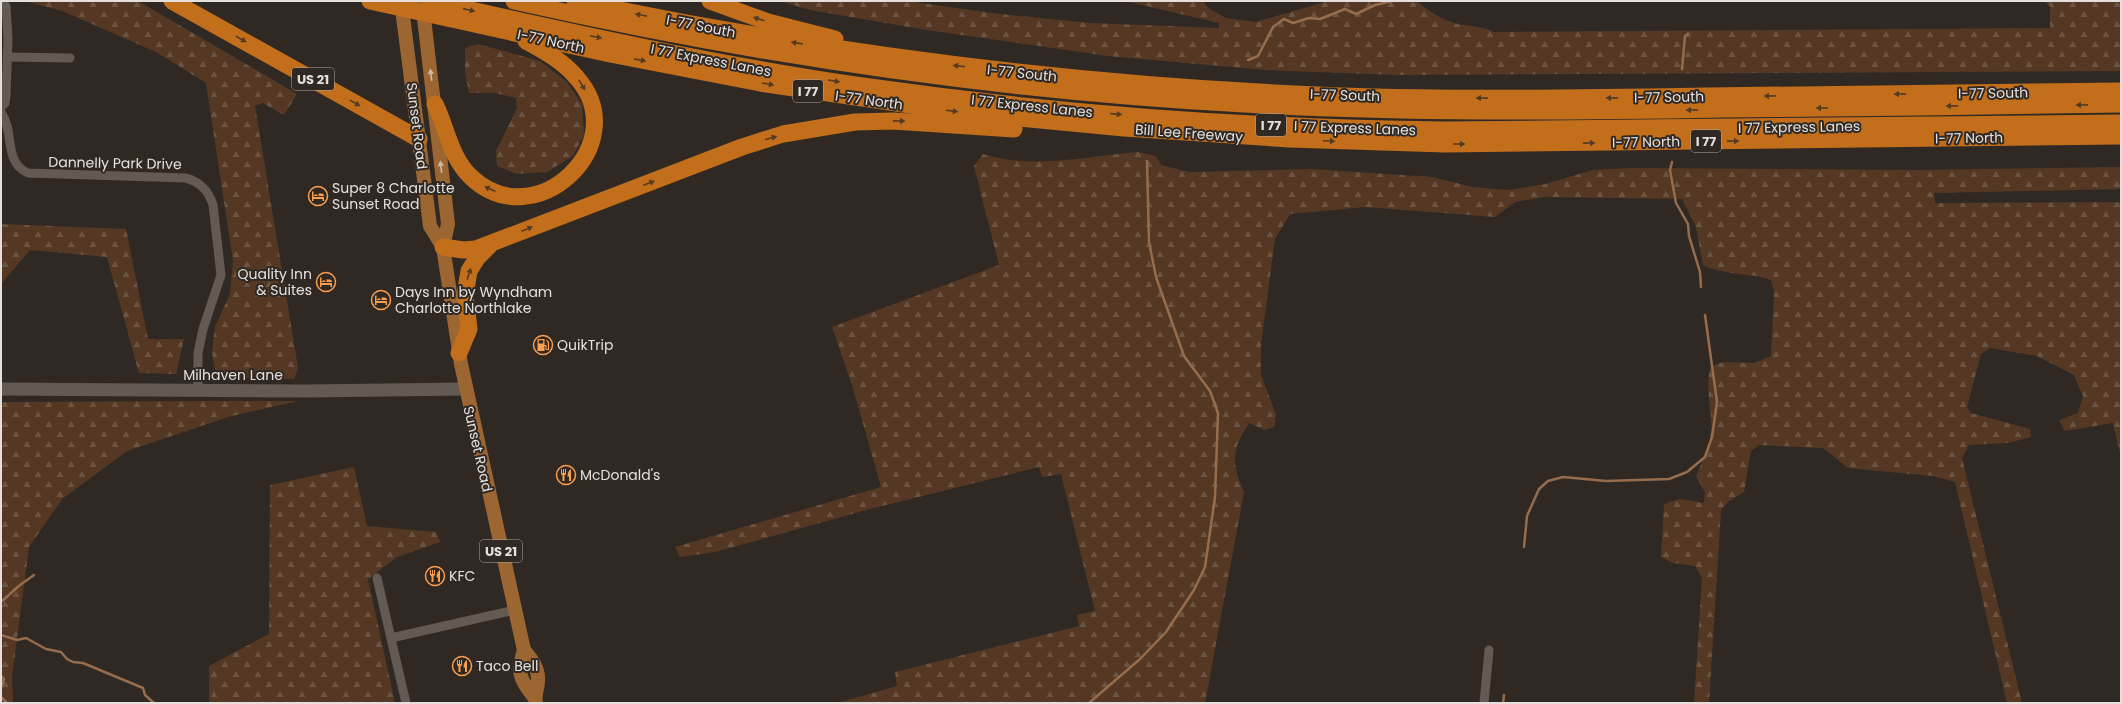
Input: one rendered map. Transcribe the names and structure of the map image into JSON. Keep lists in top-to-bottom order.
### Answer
{
  "streets": {
    "highway": [
      "I-77 South",
      "I-77 North",
      "I 77 Express Lanes",
      "US 21",
      "I 77",
      "Bill Lee Freeway"
    ],
    "main road": ["Sunset Road"],
    "street": ["Dannelly Park Drive", "Milhaven Lane"]
  },
  "crossings": [
    ["I-77 North", "Bill Lee Freeway"],
    ["US 21", "Sunset Road"],
    ["Sunset Road", "Milhaven Lane"],
    ["Dannelly Park Drive", "Milhaven Lane"]
  ],
  "places": {
    "hotel": ["Super 8 Charlotte Sunset Road", "Quality Inn & Suites", "Days Inn by Wyndham Charlotte Northlake"],
    "fuel station": ["QuikTrip"],
    "restaurant": ["McDonald's", "KFC", "Taco Bell"]
  }
}
